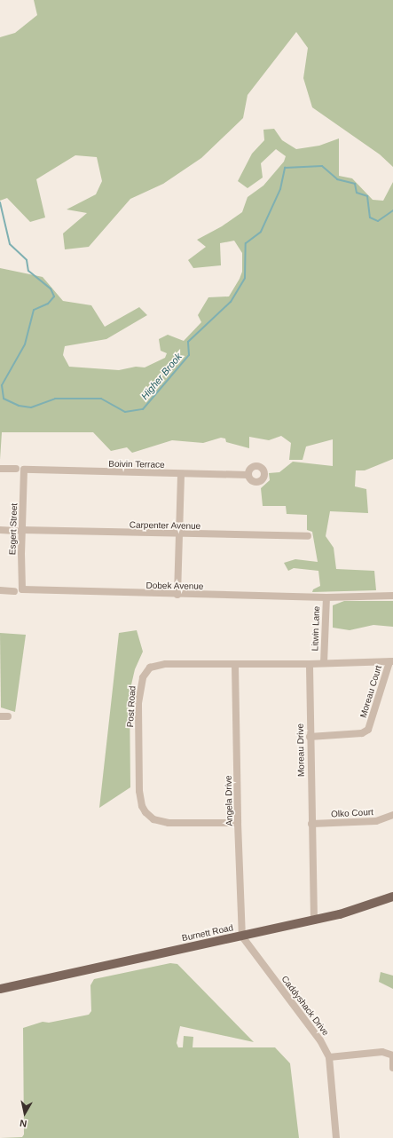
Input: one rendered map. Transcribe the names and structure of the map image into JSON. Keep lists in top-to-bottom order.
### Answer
{
  "streets": {
    "main road": ["Burnett Road"],
    "street": [
      "Boivin Terrace",
      "Carpenter Avenue",
      "Esgert Street",
      "Dobek Avenue",
      "Litwin Lane",
      "Moreau Court",
      "Post Road",
      "Moreau Drive",
      "Angela Drive",
      "Olko Court",
      "Caddyshack Drive"
    ]
  },
  "crossings": [
    ["Boivin Terrace", "Esgert Street"],
    ["Carpenter Avenue", "Esgert Street"],
    ["Esgert Street", "Dobek Avenue"],
    ["Dobek Avenue", "Litwin Lane"],
    ["Moreau Court", "Moreau Drive"],
    ["Post Road", "Moreau Drive"],
    ["Post Road", "Angela Drive"],
    ["Moreau Drive", "Olko Court"],
    ["Moreau Drive", "Burnett Road"],
    ["Angela Drive", "Burnett Road"],
    ["Angela Drive", "Caddyshack Drive"],
    ["Burnett Road", "Caddyshack Drive"]
  ],
  "water": ["Higher Brook"],
  "north": "bottom"
}
